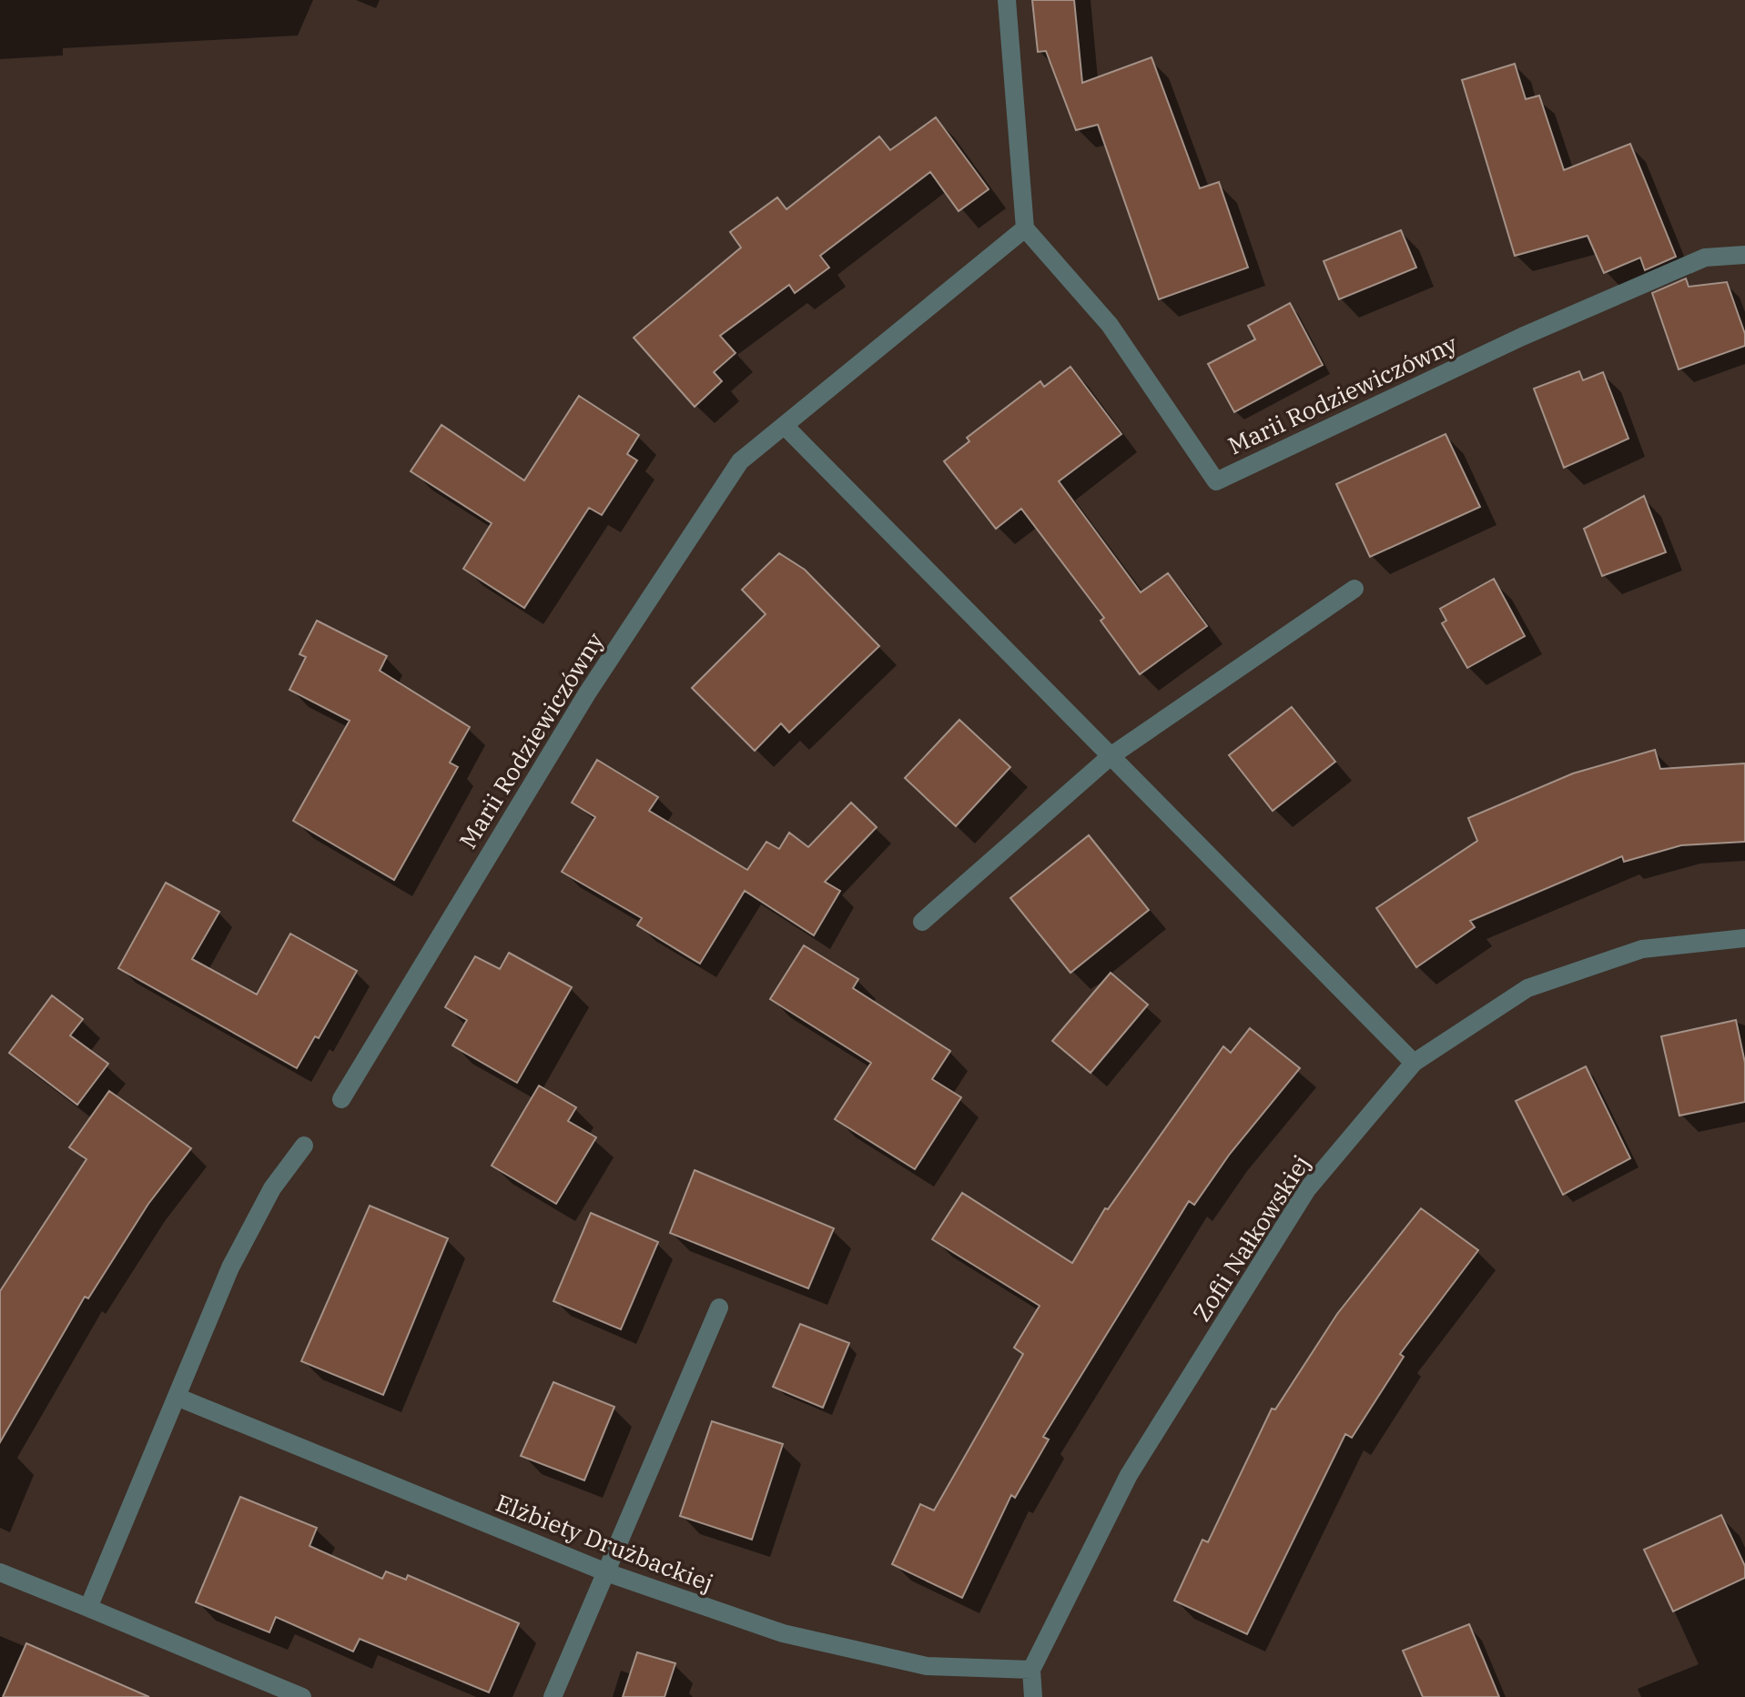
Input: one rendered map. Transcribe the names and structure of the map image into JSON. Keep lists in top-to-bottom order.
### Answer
{
  "streets": {
    "street": ["Marii Rodziewiczówny", "Zofii Nałkowskiej", "Elżbiety Drużbackiej"]
  },
  "crossings": [
    ["Zofii Nałkowskiej", "Elżbiety Drużbackiej"]
  ]
}
